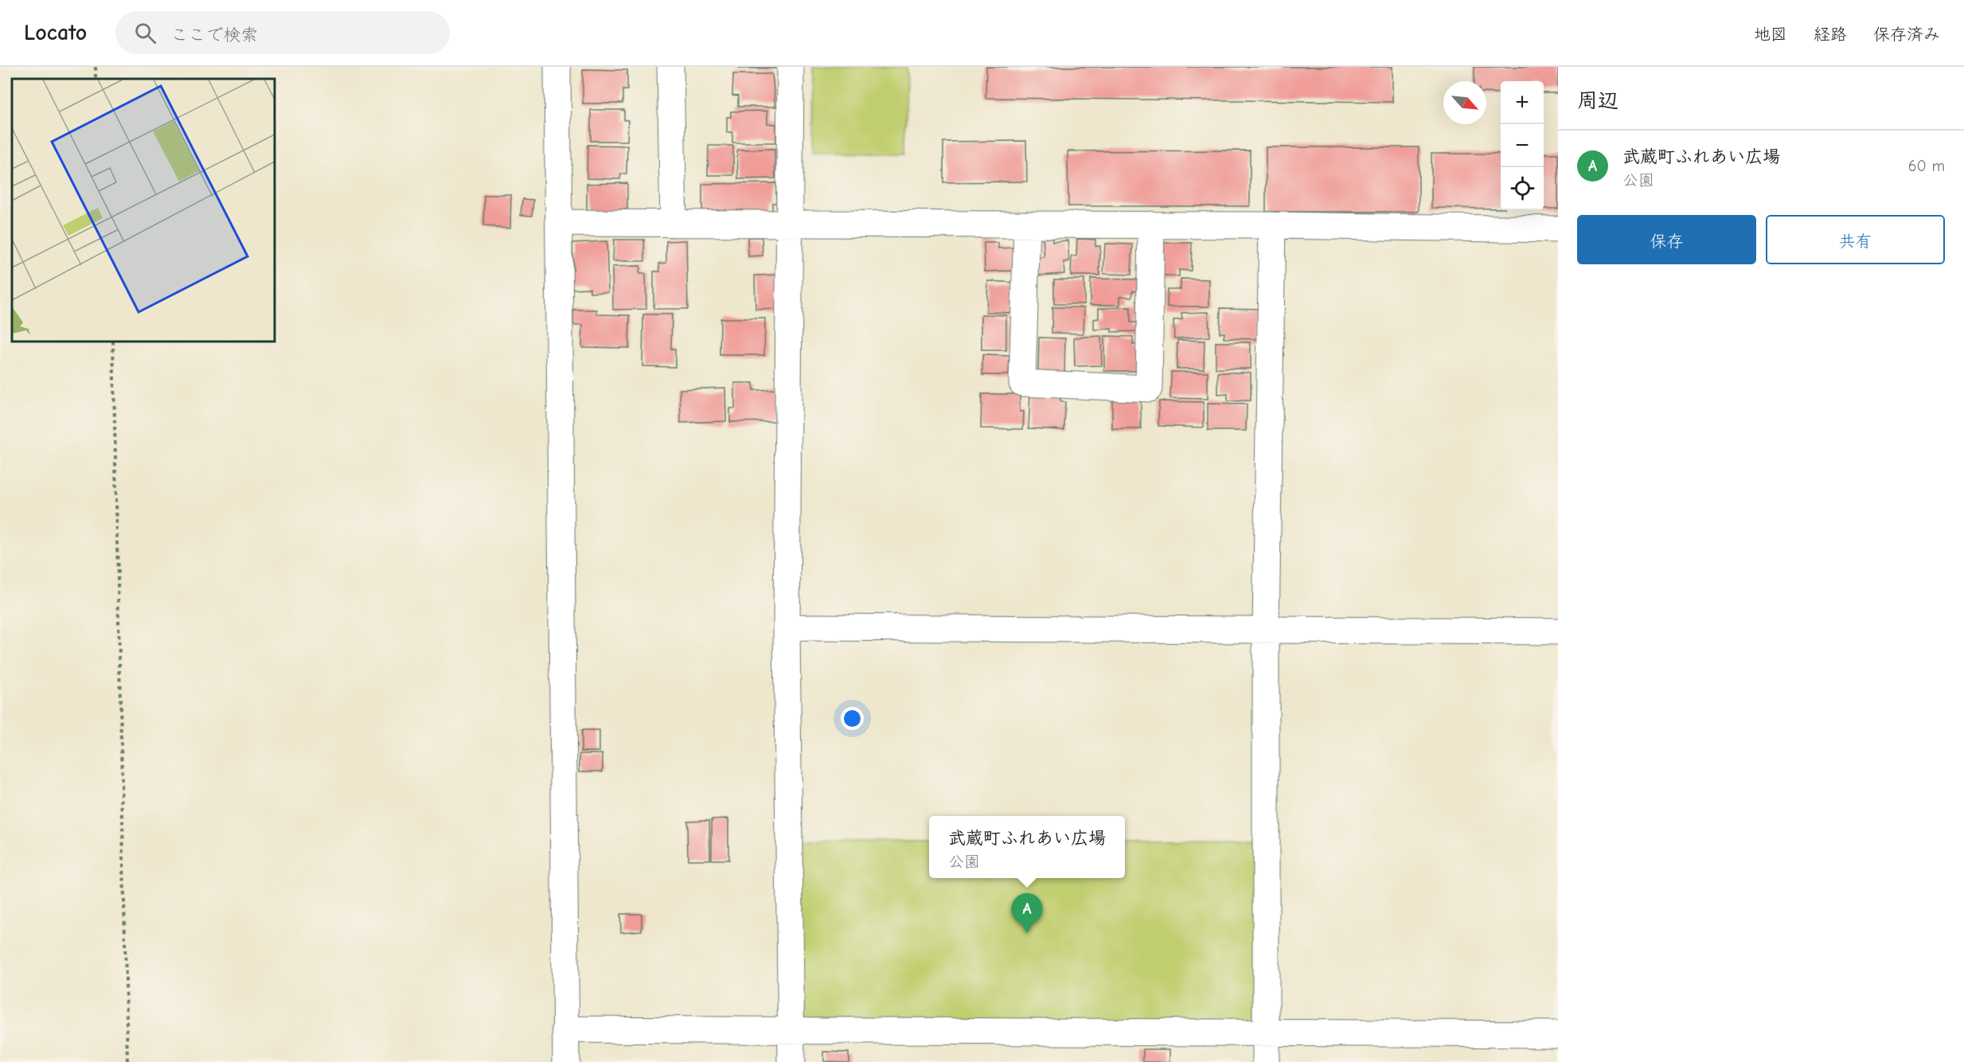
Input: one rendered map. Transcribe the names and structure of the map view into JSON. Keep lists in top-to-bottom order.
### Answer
{
  "north": "bottom right",
  "page": {
    "header": "Locato",
    "search": "ここで検索",
    "nav": ["地図", "経路", "保存済み"],
    "heading": "周辺",
    "map_buttons": ["+", "−"],
    "list": [
      {
        "mark": "A",
        "name": "武蔵町ふれあい広場",
        "note": "公園",
        "value": "60 m"
      }
    ],
    "buttons": ["保存", "共有"],
    "popup": ["武蔵町ふれあい広場", "公園"],
    "pins": "A"
  }
}
